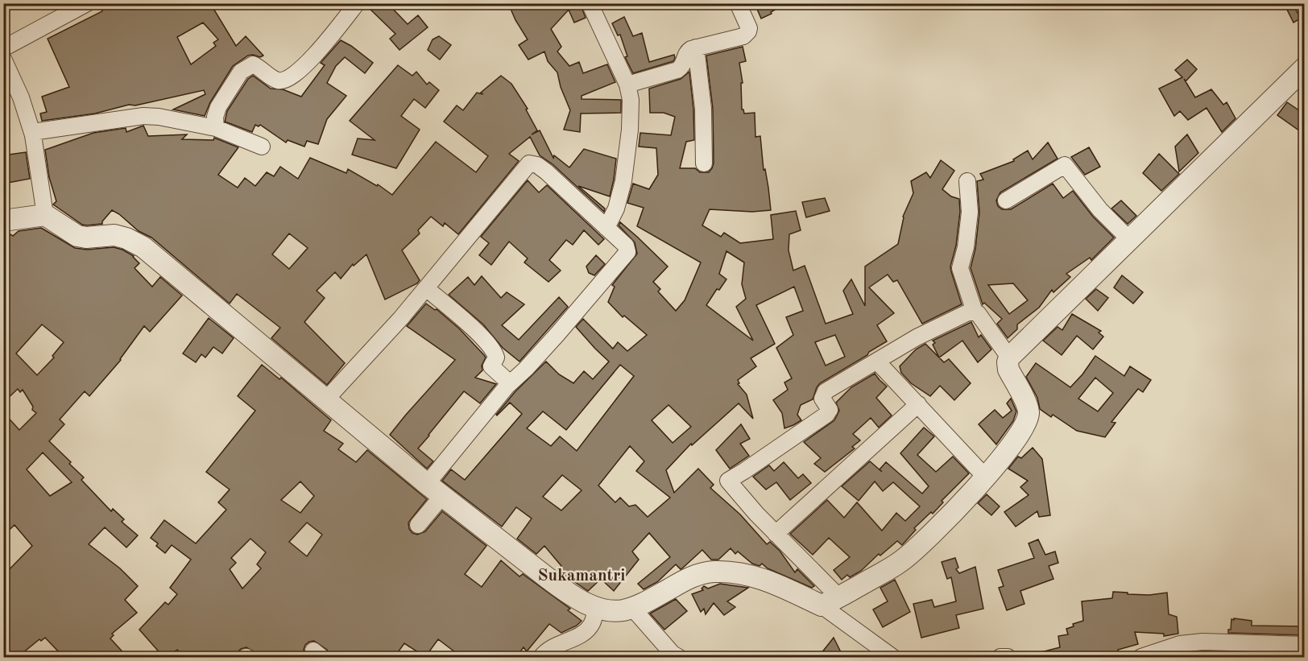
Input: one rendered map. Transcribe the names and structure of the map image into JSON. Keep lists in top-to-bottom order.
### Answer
{
  "districts": ["Sukamantri"]
}
